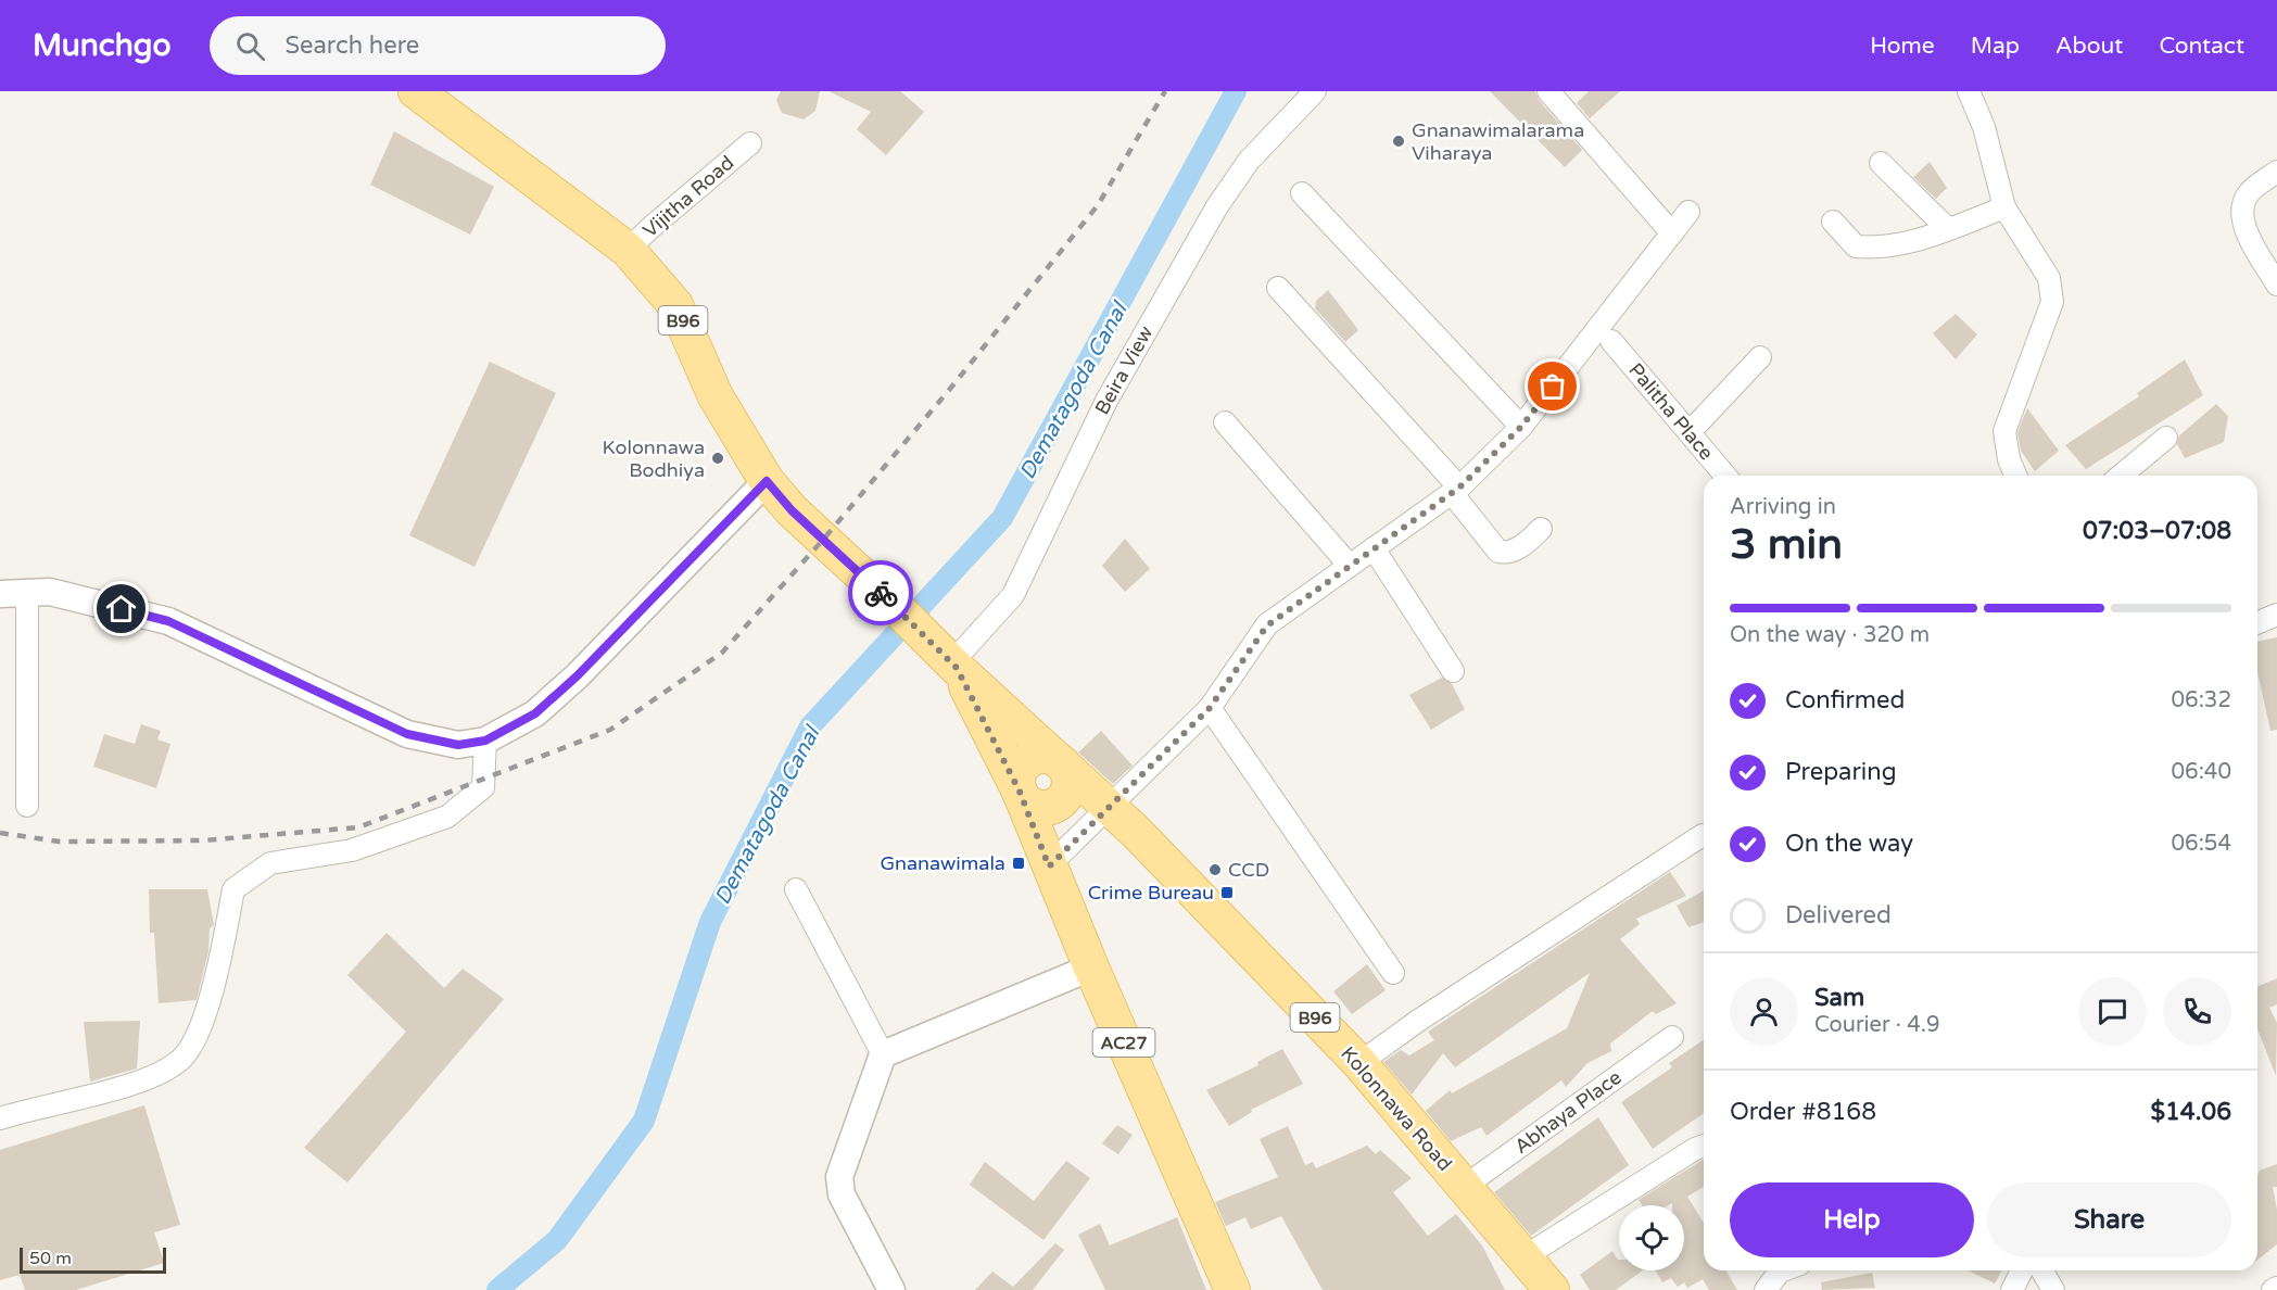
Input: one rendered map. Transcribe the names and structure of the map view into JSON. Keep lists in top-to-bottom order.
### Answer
{
  "streets": {
    "main road": ["B96", "AC27", "Kolonnawa Road"],
    "street": [
      "Vijitha Road",
      "Beira View",
      "Palitha Place",
      "Abhaya Place"
    ]
  },
  "crossings": [
    ["Vijitha Road", "B96"],
    ["B96", "Beira View"],
    ["B96", "AC27"],
    ["B96", "Kolonnawa Road"],
    ["Beira View", "AC27"],
    ["Beira View", "Kolonnawa Road"],
    ["AC27", "Kolonnawa Road"],
    ["Kolonnawa Road", "Abhaya Place"]
  ],
  "water": ["Dematagoda Canal"],
  "places": {
    "other": ["Gnanawimalarama Viharaya", "Kolonnawa Bodhiya", "CCD"],
    "transit": ["Gnanawimala", "Crime Bureau"]
  },
  "scale_bar": "50 m",
  "page": {
    "header": "Munchgo",
    "search": "Search here",
    "nav": [
      "Home",
      "Map",
      "About",
      "Contact"
    ],
    "heading": ["3 min", "Arriving in", "07:03–07:08"],
    "panel": [
      "Sam",
      "Courier · 4.9",
      "Order #8168",
      "$14.06"
    ],
    "bar": "On the way · 320 m",
    "list": [
      ["Confirmed", "06:32"],
      ["Preparing", "06:40"],
      ["On the way", "06:54"],
      "Delivered"
    ],
    "buttons": ["Help", "Share"],
    "scale": "50 m"
  }
}
